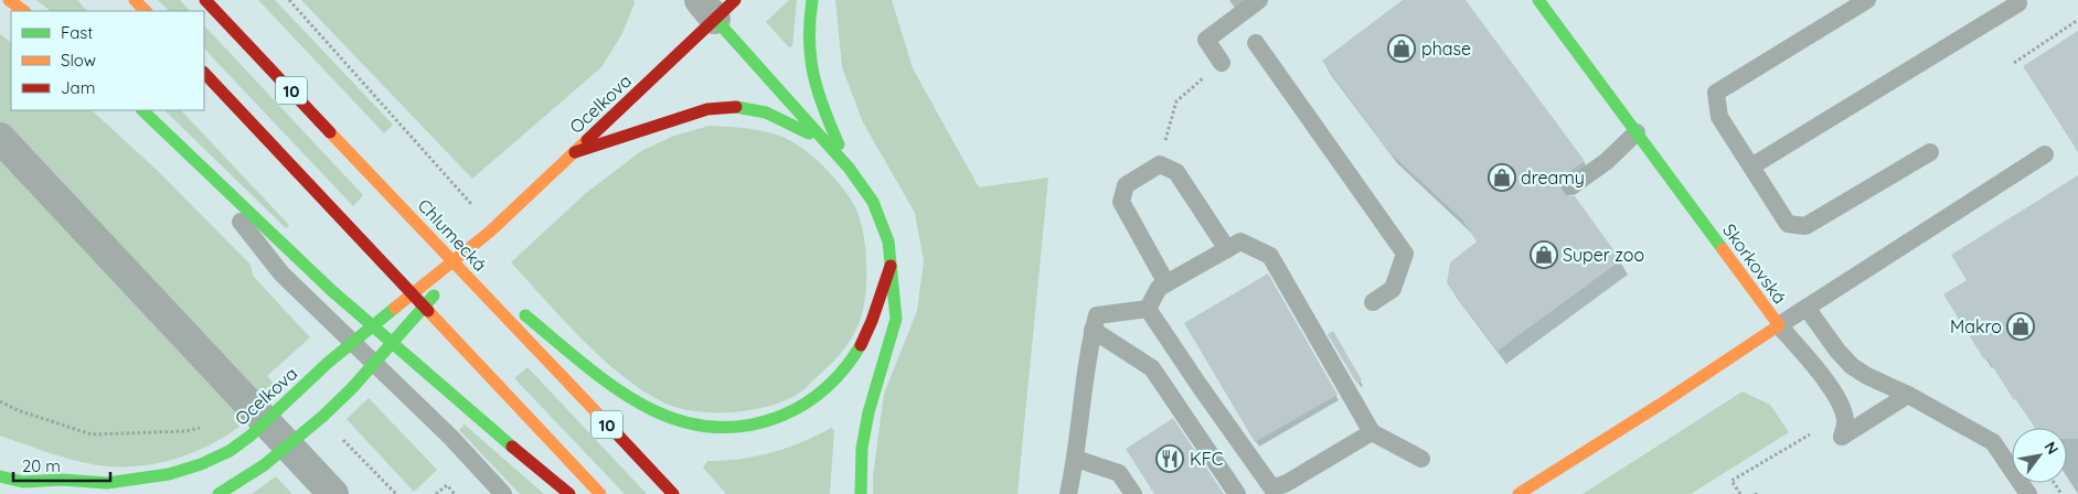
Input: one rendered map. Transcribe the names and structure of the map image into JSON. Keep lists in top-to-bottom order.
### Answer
{
  "streets": {
    "main road": [
      "10",
      "Ocelkova",
      "Chlumecká",
      "Skorkovská"
    ]
  },
  "crossings": [
    ["10", "Chlumecká"]
  ],
  "places": {
    "shop": [
      "phase",
      "dreamy",
      "Super zoo",
      "Makro"
    ],
    "restaurant": ["KFC"]
  },
  "legend": ["Fast", "Slow", "Jam"],
  "scale_bar": "20 m",
  "north": "top right"
}
